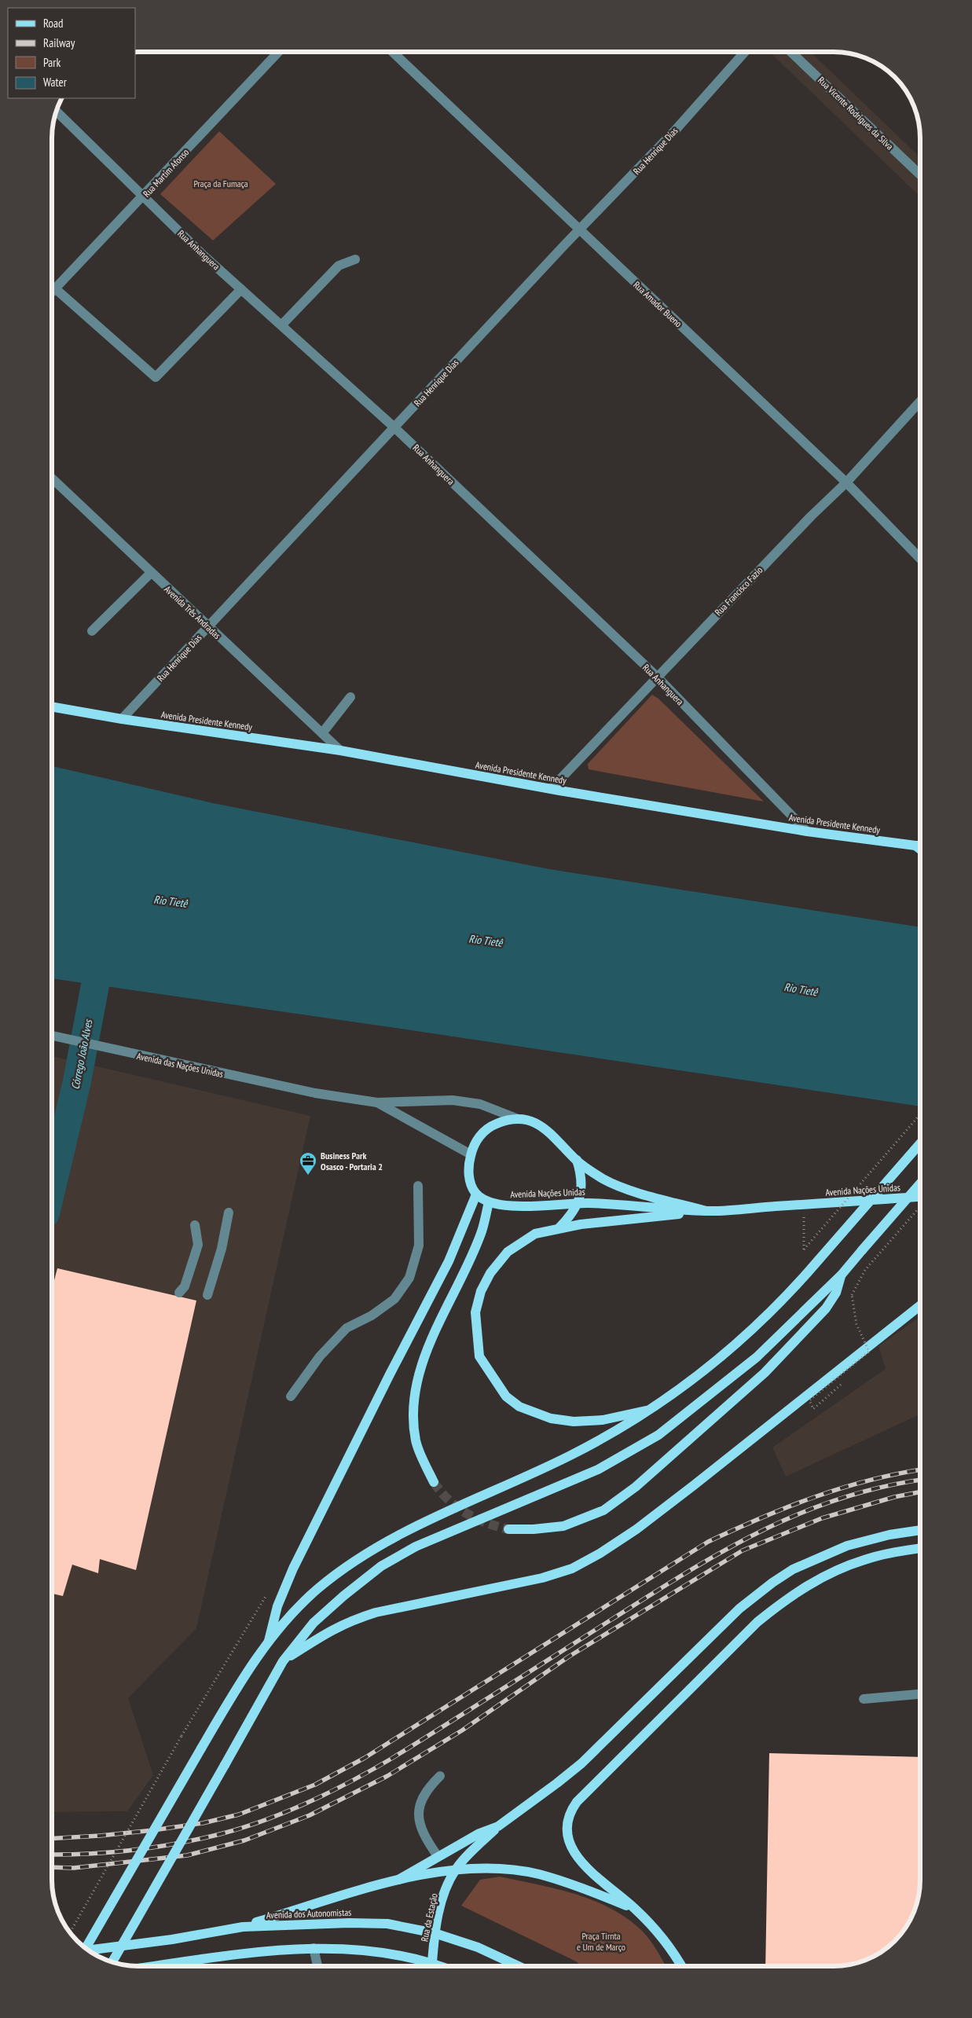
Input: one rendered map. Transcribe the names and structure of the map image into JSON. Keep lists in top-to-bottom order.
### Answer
{
  "streets": {
    "main road": [
      "Avenida Presidente Kennedy",
      "Avenida Nações Unidas",
      "Avenida dos Autonomistas",
      "Rua da Estação"
    ],
    "street": [
      "Rua Vicente Rodrigues da Silva",
      "Rua Henrique Dias",
      "Rua Martim Afonso",
      "Rua Anhanguera",
      "Rua Amador Bueno",
      "Rua Francisco Fazio",
      "Avenida Três Andradas",
      "Avenida das Nações Unidas"
    ]
  },
  "crossings": [
    ["Rua Henrique Dias", "Rua Anhanguera"],
    ["Rua Henrique Dias", "Rua Amador Bueno"],
    ["Rua Henrique Dias", "Avenida Três Andradas"],
    ["Rua Henrique Dias", "Avenida Presidente Kennedy"],
    ["Rua Martim Afonso", "Rua Anhanguera"],
    ["Rua Anhanguera", "Rua Francisco Fazio"],
    ["Rua Anhanguera", "Avenida Presidente Kennedy"],
    ["Rua Amador Bueno", "Rua Francisco Fazio"],
    ["Rua Francisco Fazio", "Avenida Presidente Kennedy"],
    ["Avenida Três Andradas", "Avenida Presidente Kennedy"],
    ["Avenida dos Autonomistas", "Rua da Estação"]
  ],
  "water": ["Rio Tietê", "Córrego João Alves"],
  "parks": ["Praça da Fumaça", "Praça Tirnta e Um de Março"],
  "places": {
    "office": ["Business Park Osasco - Portaria 2"]
  },
  "legend": [
    "Road",
    "Railway",
    "Park",
    "Water"
  ]
}
